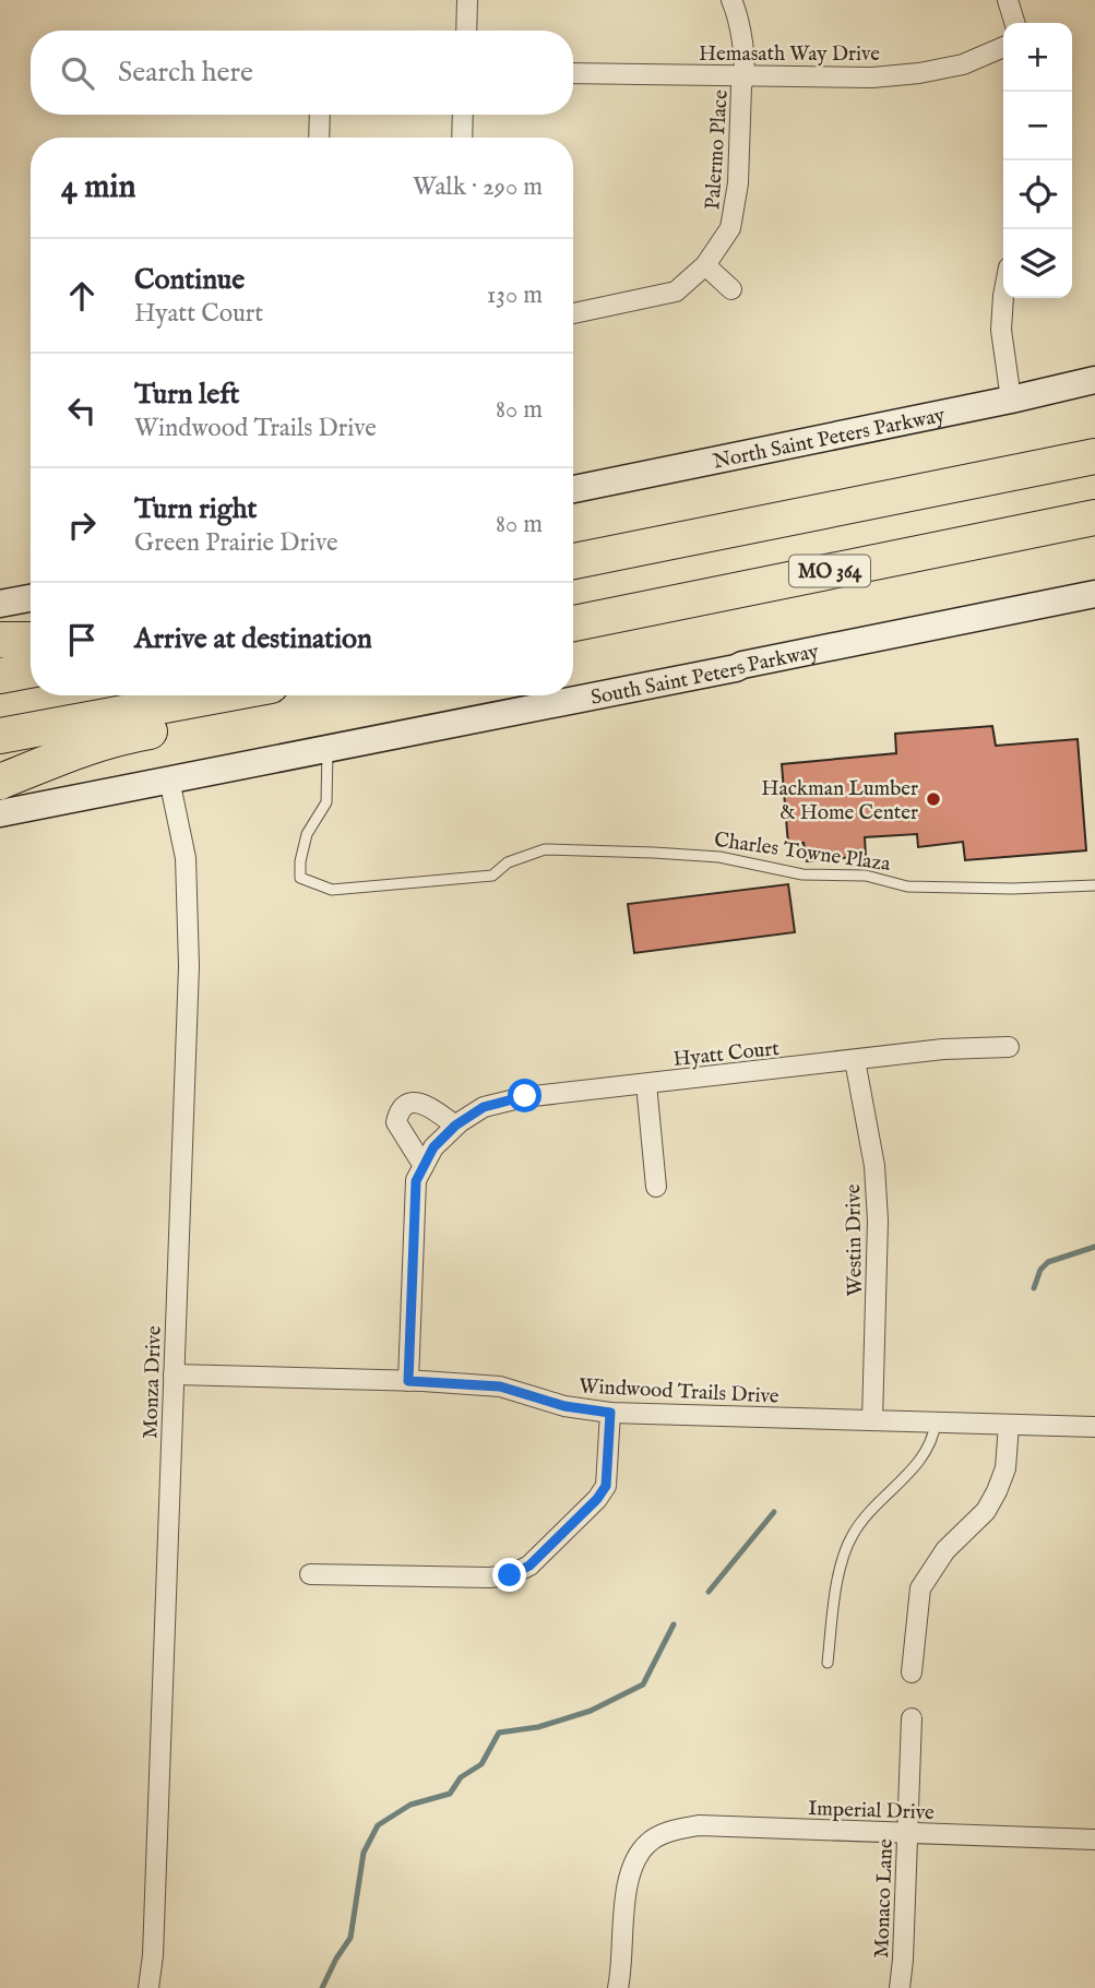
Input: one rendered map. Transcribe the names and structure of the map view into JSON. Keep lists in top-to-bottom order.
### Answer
{
  "streets": {
    "highway": ["MO 364"],
    "main road": ["North Saint Peters Parkway", "South Saint Peters Parkway"],
    "street": [
      "Hemasath Way Drive",
      "Palermo Place",
      "Hyatt Court",
      "Westin Drive",
      "Monza Drive",
      "Windwood Trails Drive",
      "Imperial Drive",
      "Monaco Lane"
    ],
    "lane": ["Charles Towne Plaza"]
  },
  "crossings": [
    ["Hemasath Way Drive", "Palermo Place"],
    ["South Saint Peters Parkway", "Charles Towne Plaza"],
    ["South Saint Peters Parkway", "Monza Drive"],
    ["Hyatt Court", "Westin Drive"],
    ["Hyatt Court", "Windwood Trails Drive"],
    ["Westin Drive", "Windwood Trails Drive"],
    ["Monza Drive", "Windwood Trails Drive"],
    ["Imperial Drive", "Monaco Lane"]
  ],
  "places": ["Hackman Lumber & Home Center"],
  "page": {
    "map_buttons": ["+", "−"],
    "search": "Search here",
    "heading": ["4 min", "Walk · 290 m"],
    "list": [
      ["Continue", "Hyatt Court", "130 m"],
      ["Turn left", "Windwood Trails Drive", "80 m"],
      ["Turn right", "Green Prairie Drive", "80 m"],
      "Arrive at destination"
    ]
  }
}
